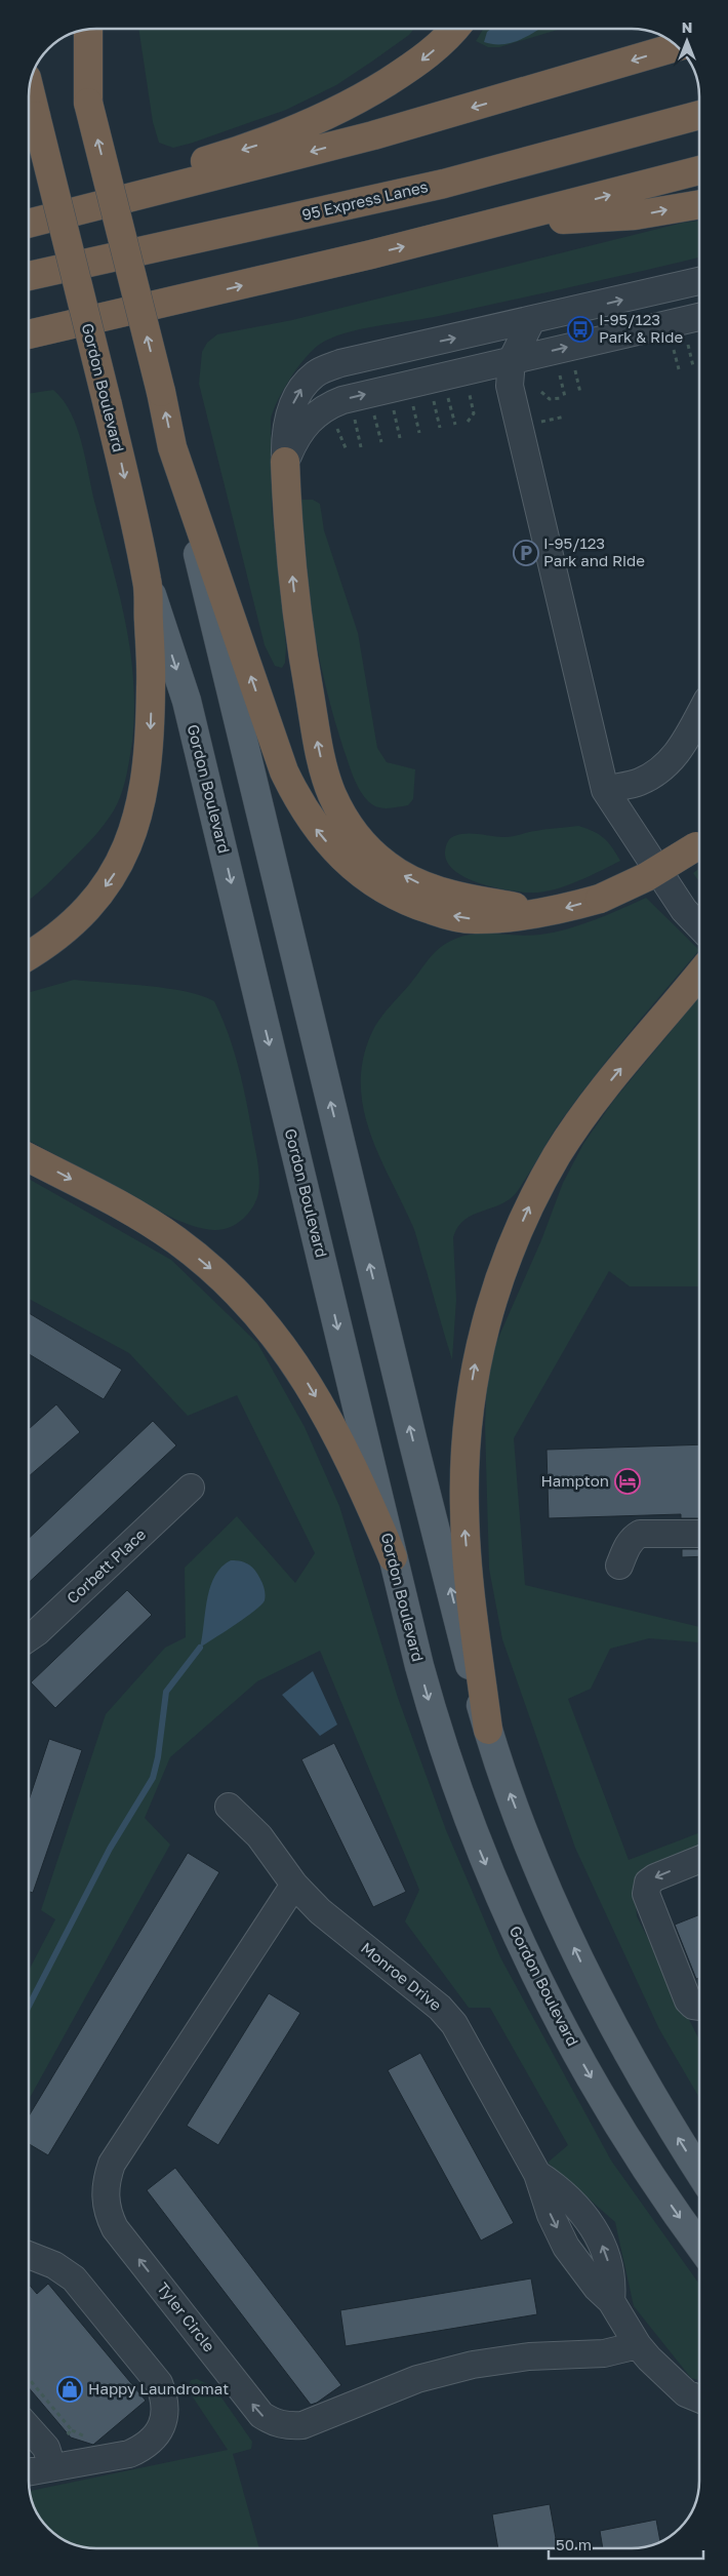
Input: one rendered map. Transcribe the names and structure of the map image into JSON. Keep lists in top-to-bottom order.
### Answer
{
  "streets": {
    "highway": ["95 Express Lanes", "Gordon Boulevard"],
    "street": ["Corbett Place", "Monroe Drive", "Tyler Circle"]
  },
  "crossings": [
    ["Monroe Drive", "Tyler Circle"]
  ],
  "one_way": ["Gordon Boulevard"],
  "places": {
    "bus stop": ["I-95/123 Park & Ride"],
    "parking": ["I-95/123 Park and Ride"],
    "hotel": ["Hampton"],
    "shop": ["Happy Laundromat"]
  },
  "scale_bar": "50 m",
  "north": "top"
}
